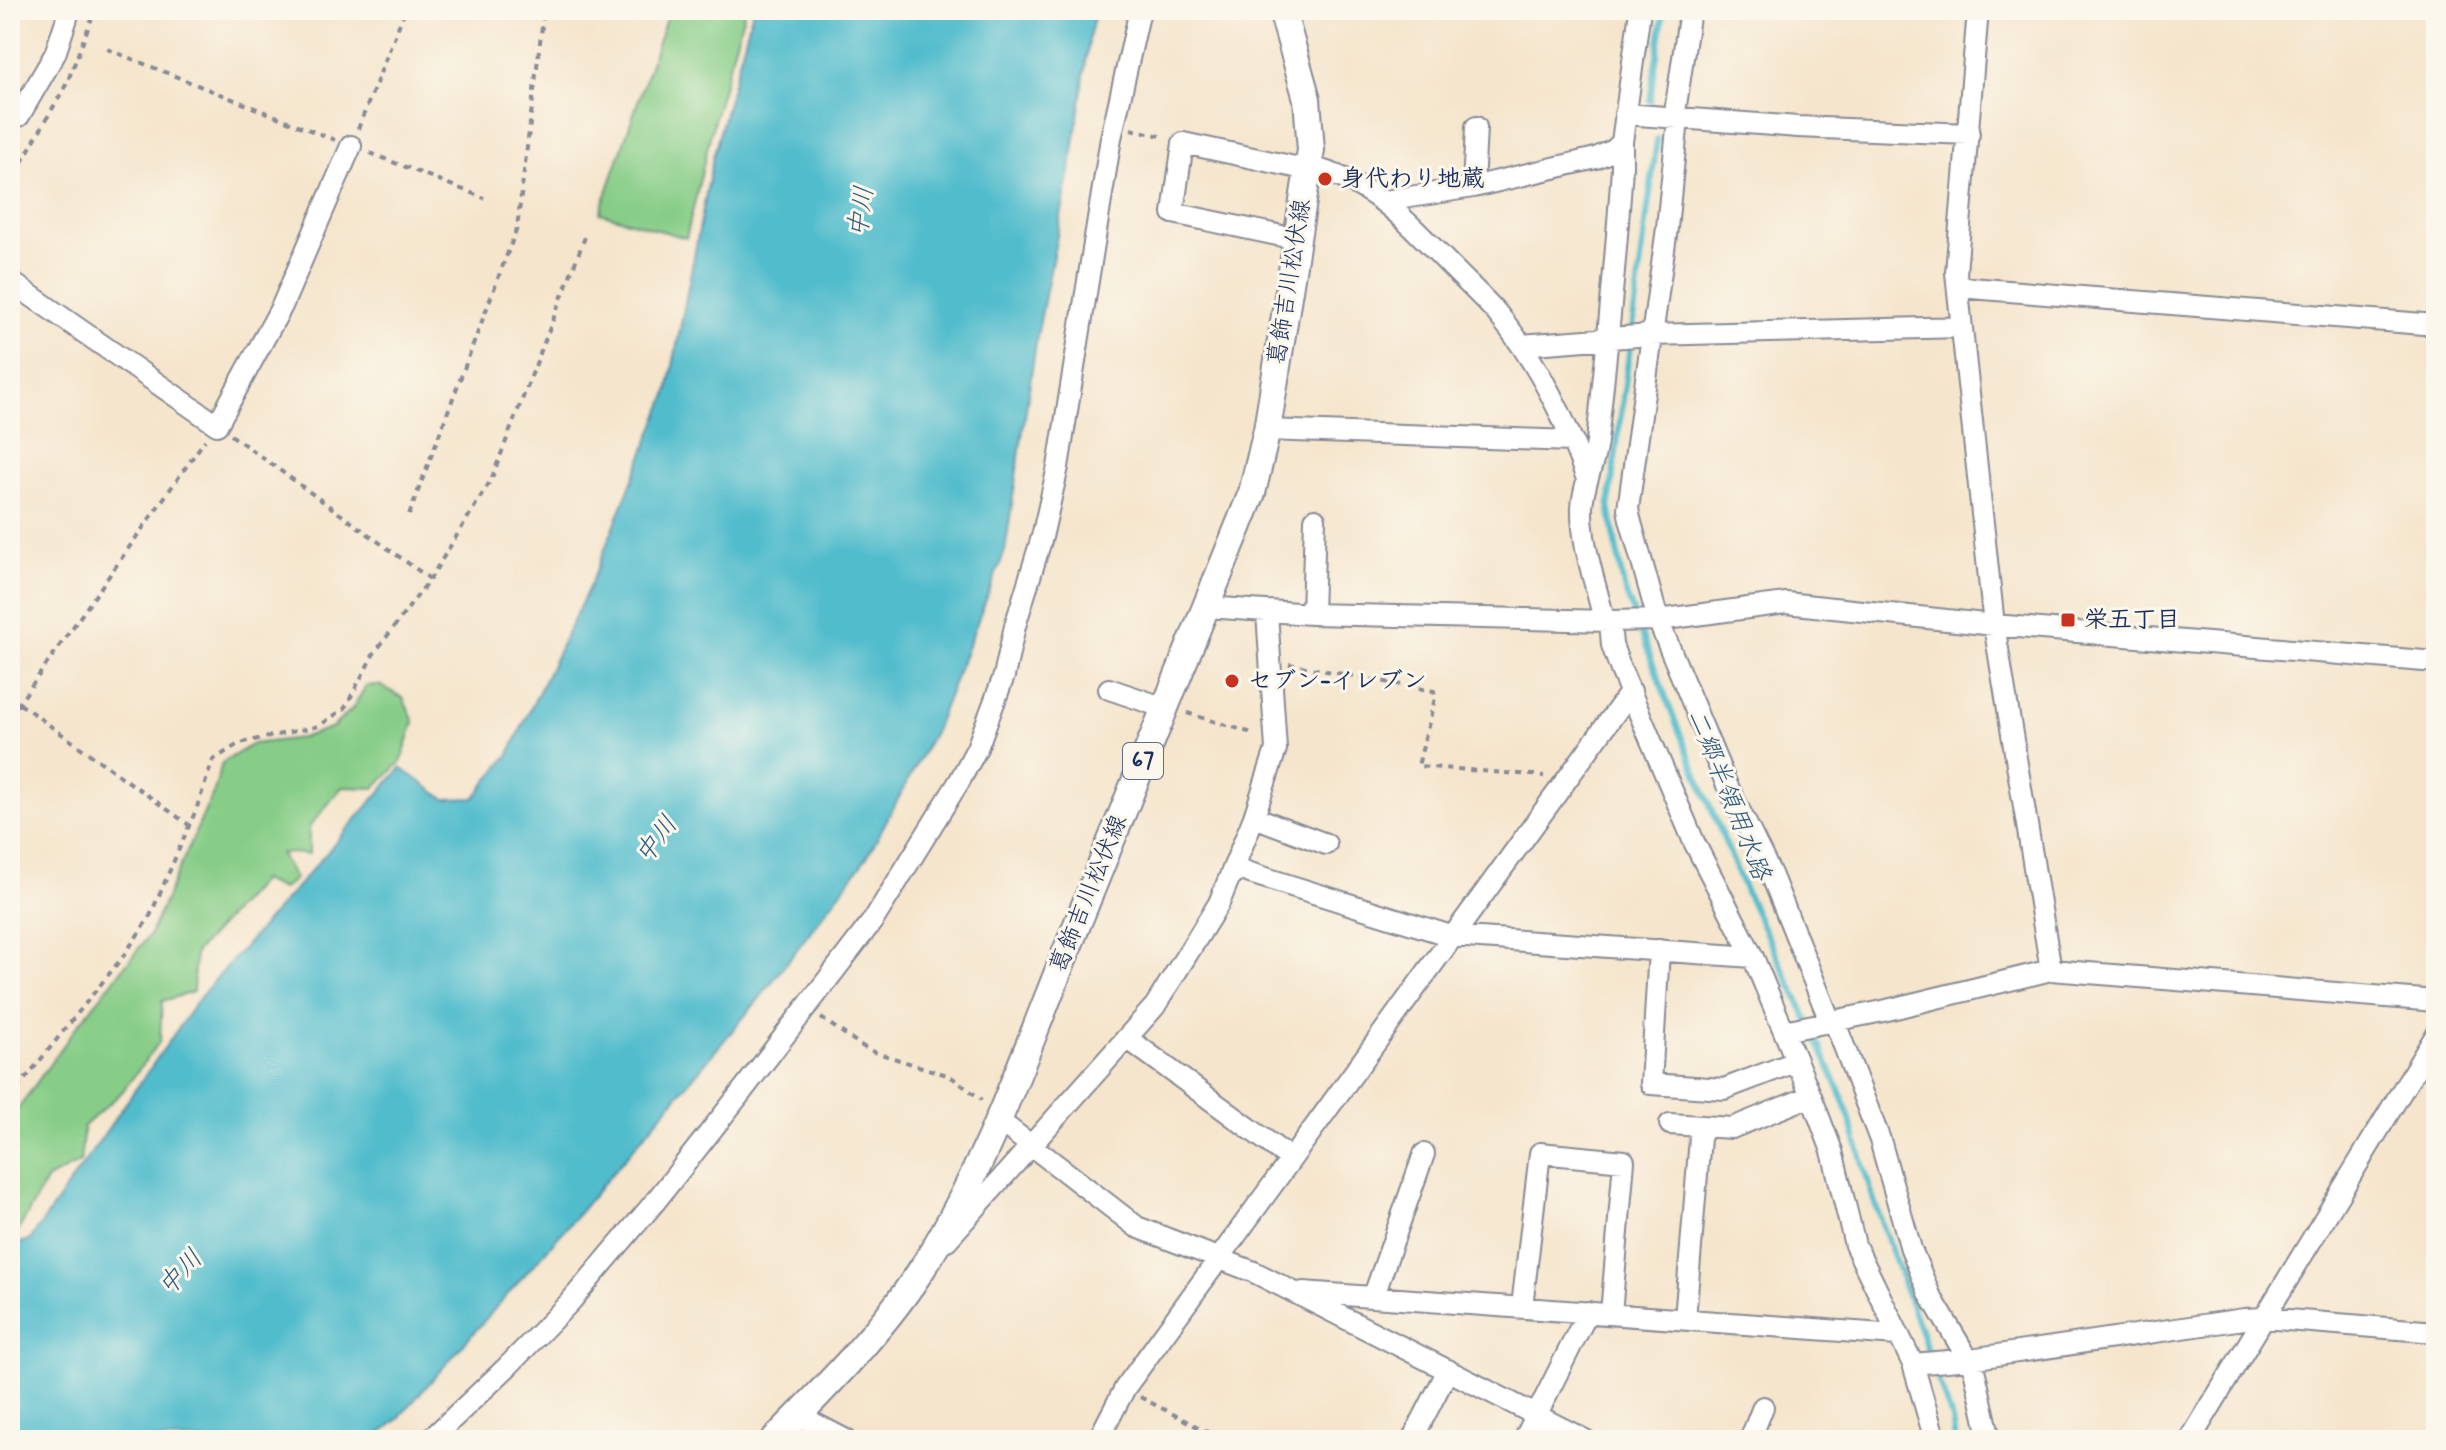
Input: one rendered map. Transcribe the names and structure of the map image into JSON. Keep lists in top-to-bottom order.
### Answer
{
  "streets": {
    "main road": ["葛飾吉川松伏線", "67"]
  },
  "water": ["中川", "二郷半領用水路"],
  "places": {
    "other": ["身代わり地蔵", "セブン-イレブン"],
    "transit": ["栄五丁目"]
  }
}
